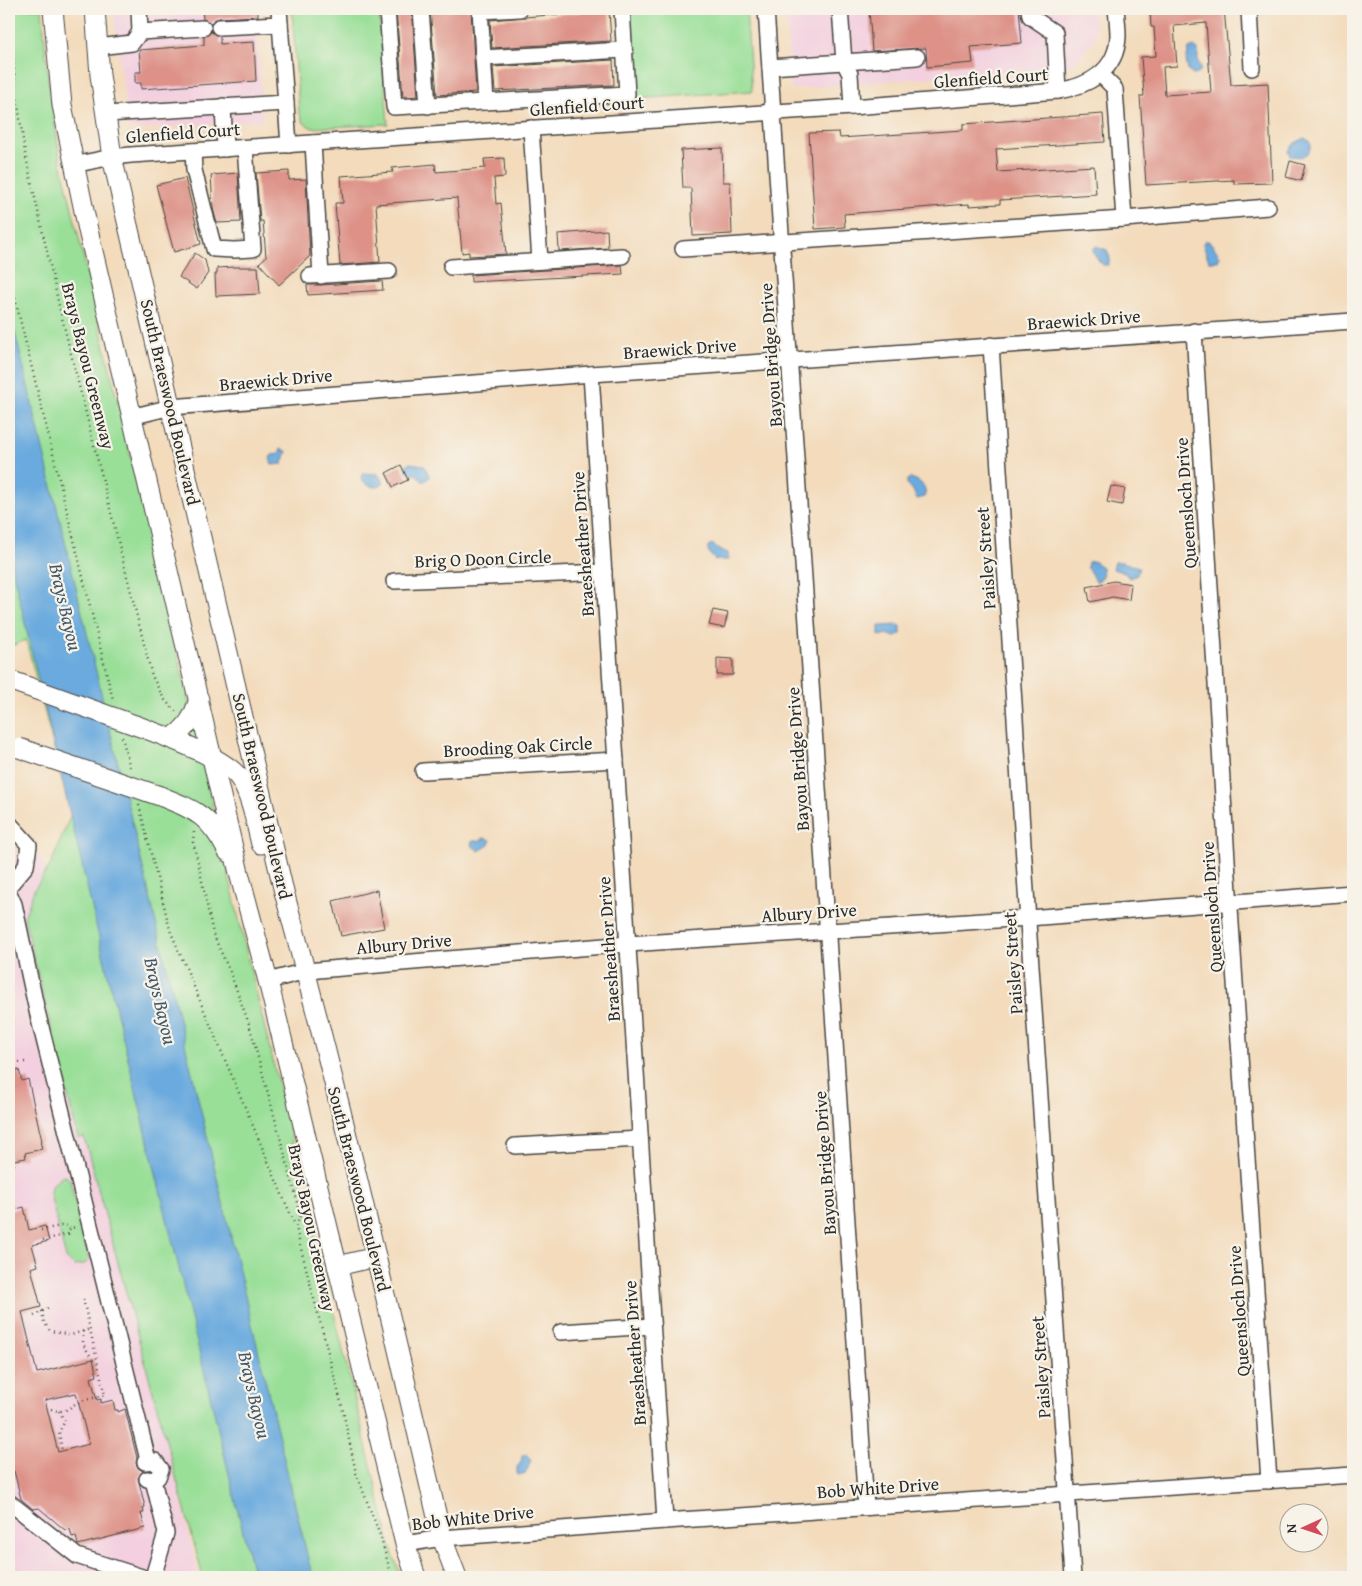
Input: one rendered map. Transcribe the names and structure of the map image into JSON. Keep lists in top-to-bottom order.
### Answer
{
  "streets": {
    "main road": ["South Braeswood Boulevard"],
    "street": [
      "Glenfield Court",
      "Braewick Drive",
      "Bayou Bridge Drive",
      "Queensloch Drive",
      "Braesheather Drive",
      "Paisley Street",
      "Brig O Doon Circle",
      "Brooding Oak Circle",
      "Albury Drive",
      "Bob White Drive"
    ],
    "path": ["Brays Bayou Greenway"]
  },
  "crossings": [
    ["Glenfield Court", "Bayou Bridge Drive"],
    ["Glenfield Court", "South Braeswood Boulevard"],
    ["Braewick Drive", "Bayou Bridge Drive"],
    ["Braewick Drive", "South Braeswood Boulevard"],
    ["Braewick Drive", "Queensloch Drive"],
    ["Braewick Drive", "Braesheather Drive"],
    ["Braewick Drive", "Paisley Street"],
    ["Bayou Bridge Drive", "Albury Drive"],
    ["Bayou Bridge Drive", "Bob White Drive"],
    ["South Braeswood Boulevard", "Albury Drive"],
    ["South Braeswood Boulevard", "Bob White Drive"],
    ["Queensloch Drive", "Albury Drive"],
    ["Queensloch Drive", "Bob White Drive"],
    ["Braesheather Drive", "Brig O Doon Circle"],
    ["Braesheather Drive", "Brooding Oak Circle"],
    ["Braesheather Drive", "Albury Drive"],
    ["Braesheather Drive", "Bob White Drive"],
    ["Paisley Street", "Albury Drive"],
    ["Paisley Street", "Bob White Drive"]
  ],
  "water": ["Brays Bayou"],
  "north": "left"
}
